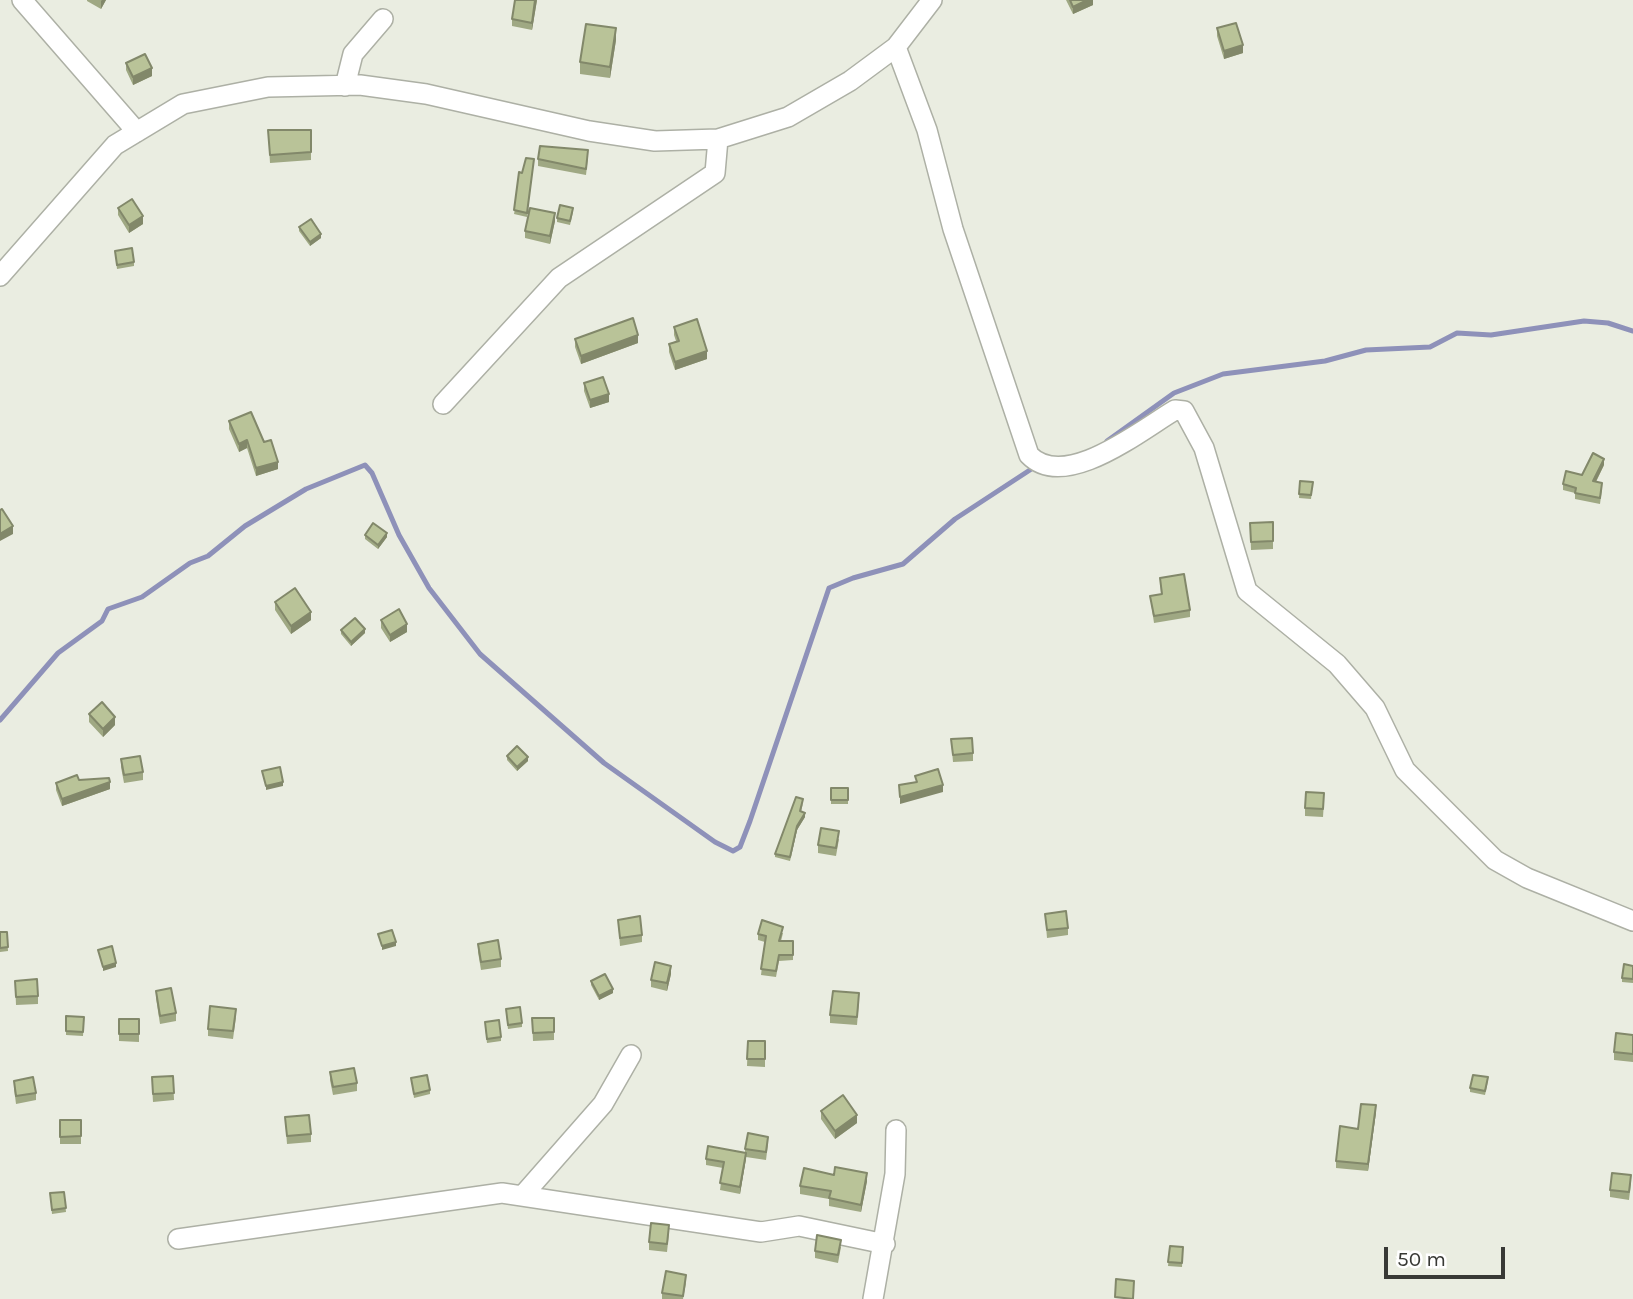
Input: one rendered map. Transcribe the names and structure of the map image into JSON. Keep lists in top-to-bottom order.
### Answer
{
  "scale_bar": "50 m"
}
